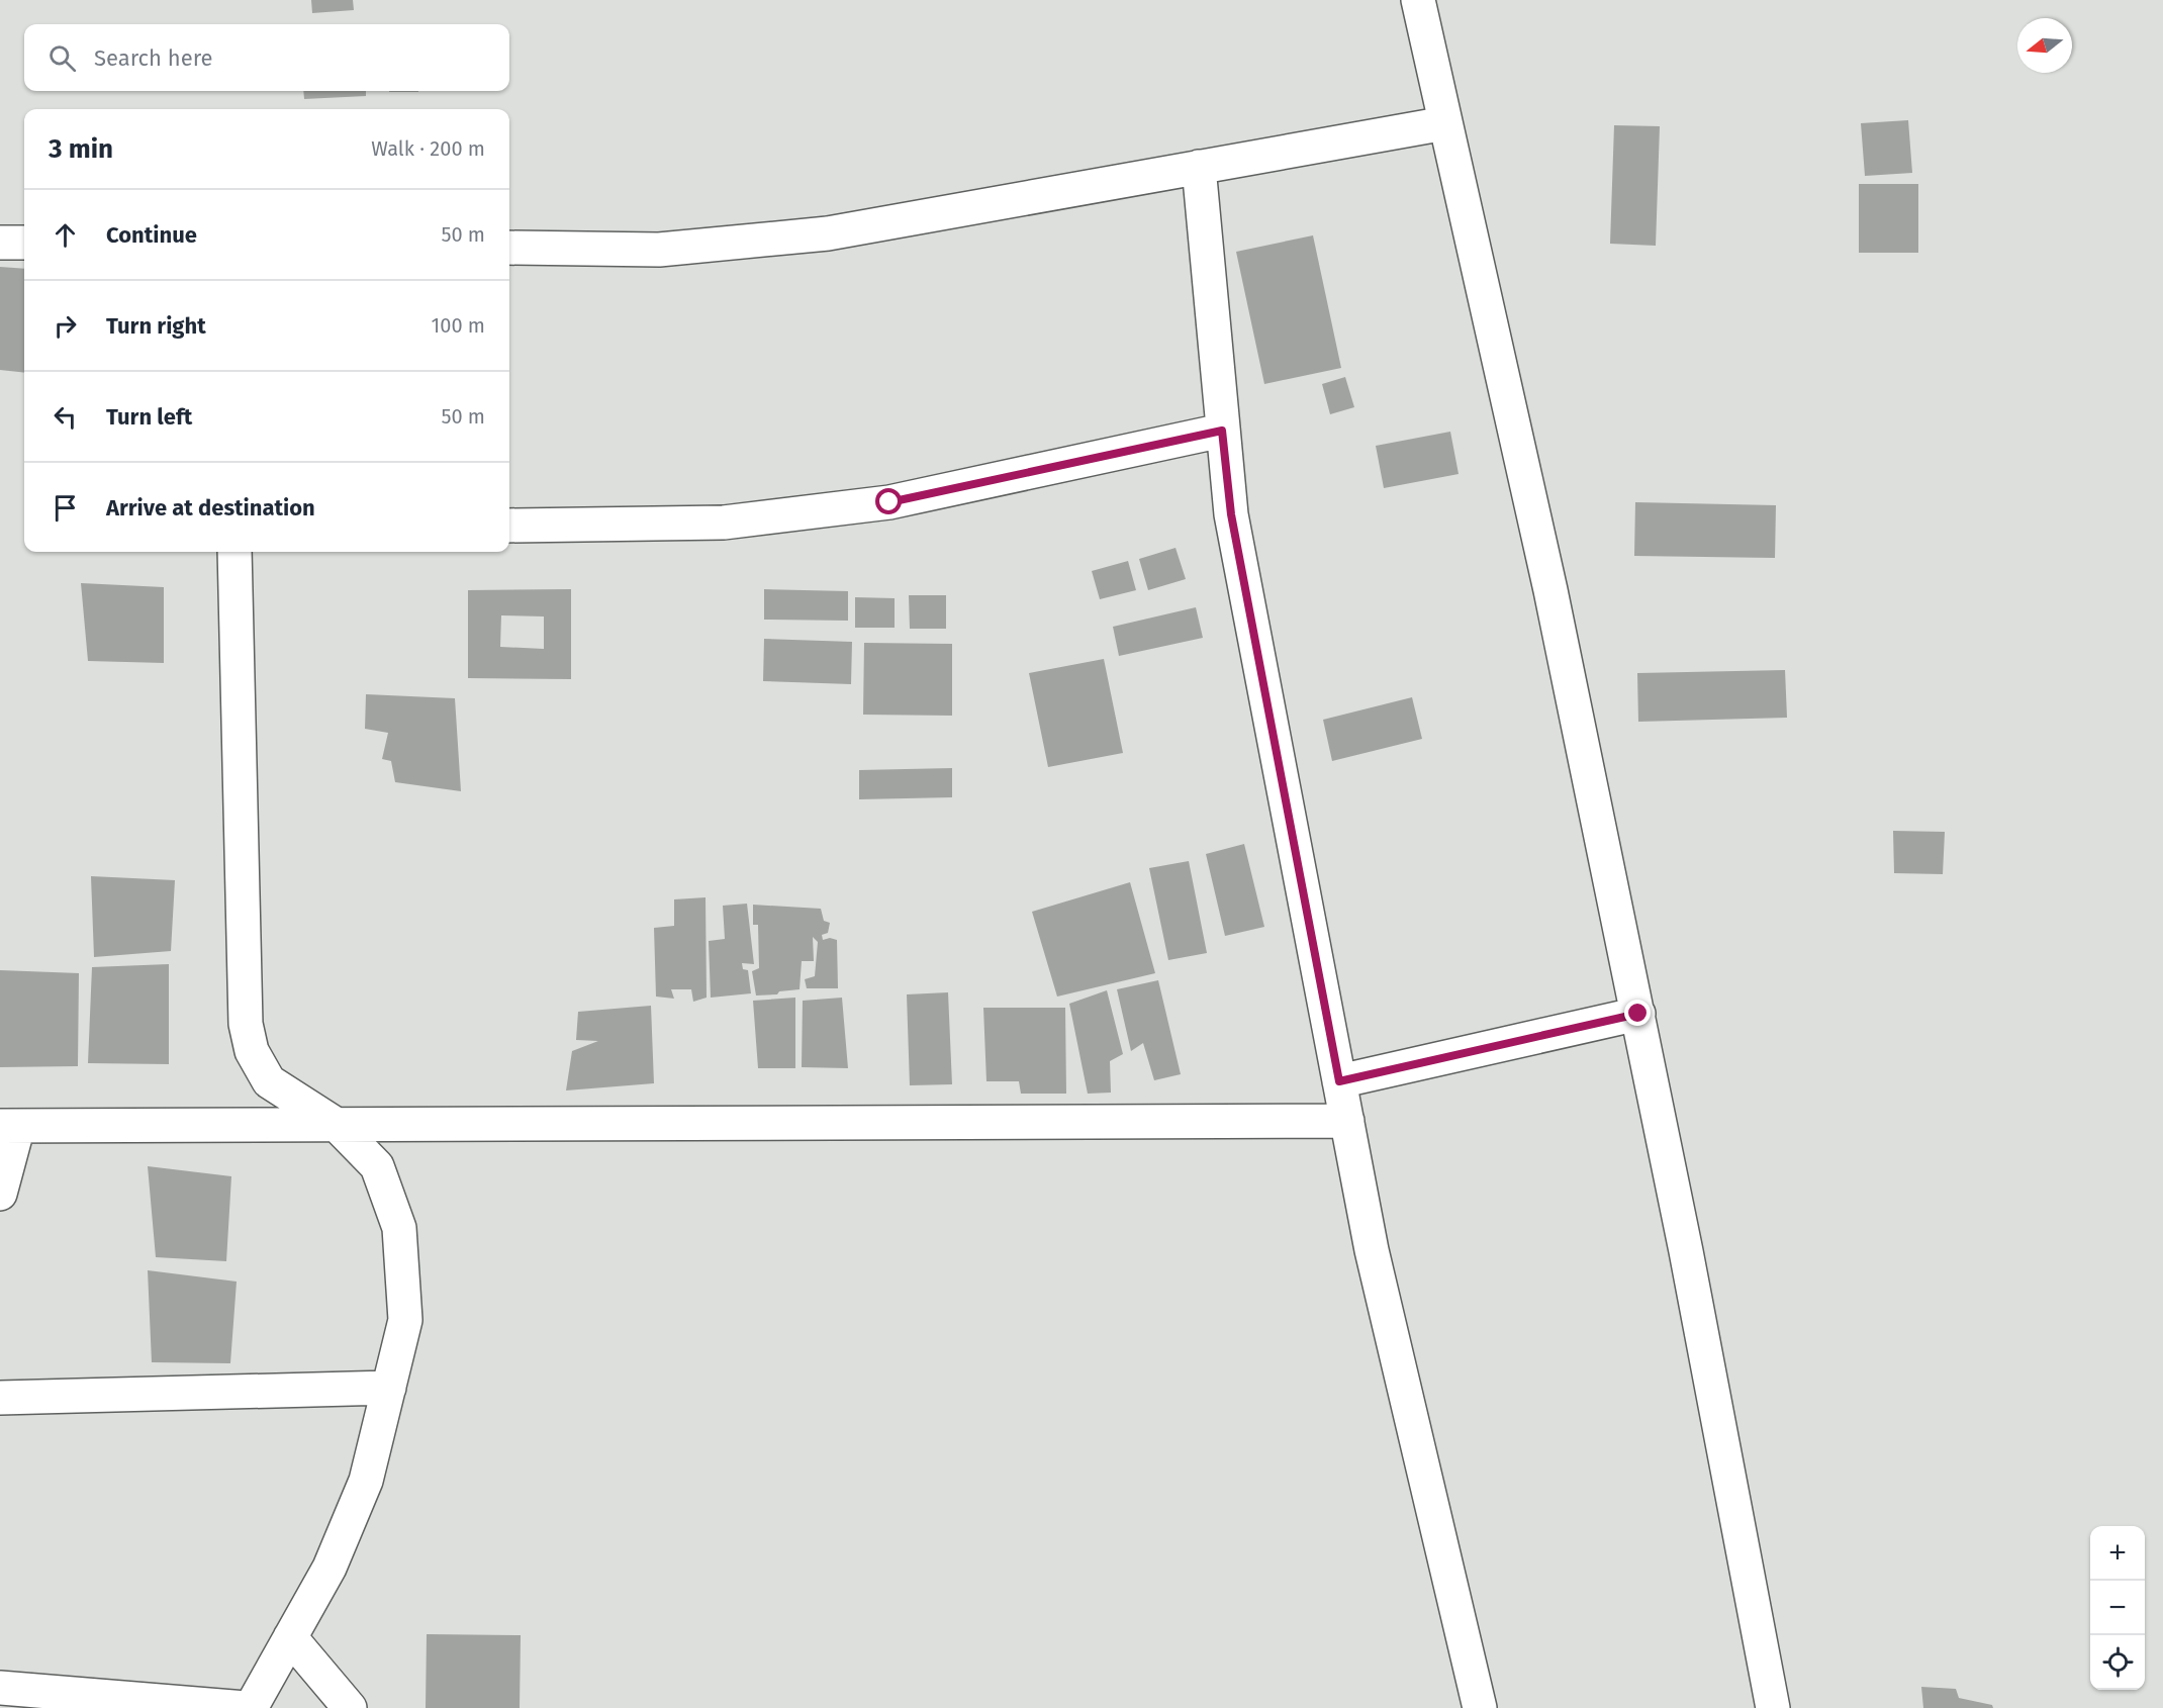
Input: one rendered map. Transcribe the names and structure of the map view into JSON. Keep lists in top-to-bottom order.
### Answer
{
  "north": "left",
  "page": {
    "search": "Search here",
    "heading": ["3 min", "Walk · 200 m"],
    "list": [
      ["Continue", "50 m"],
      ["Turn right", "100 m"],
      ["Turn left", "50 m"],
      "Arrive at destination"
    ],
    "map_buttons": ["+", "−"]
  }
}
